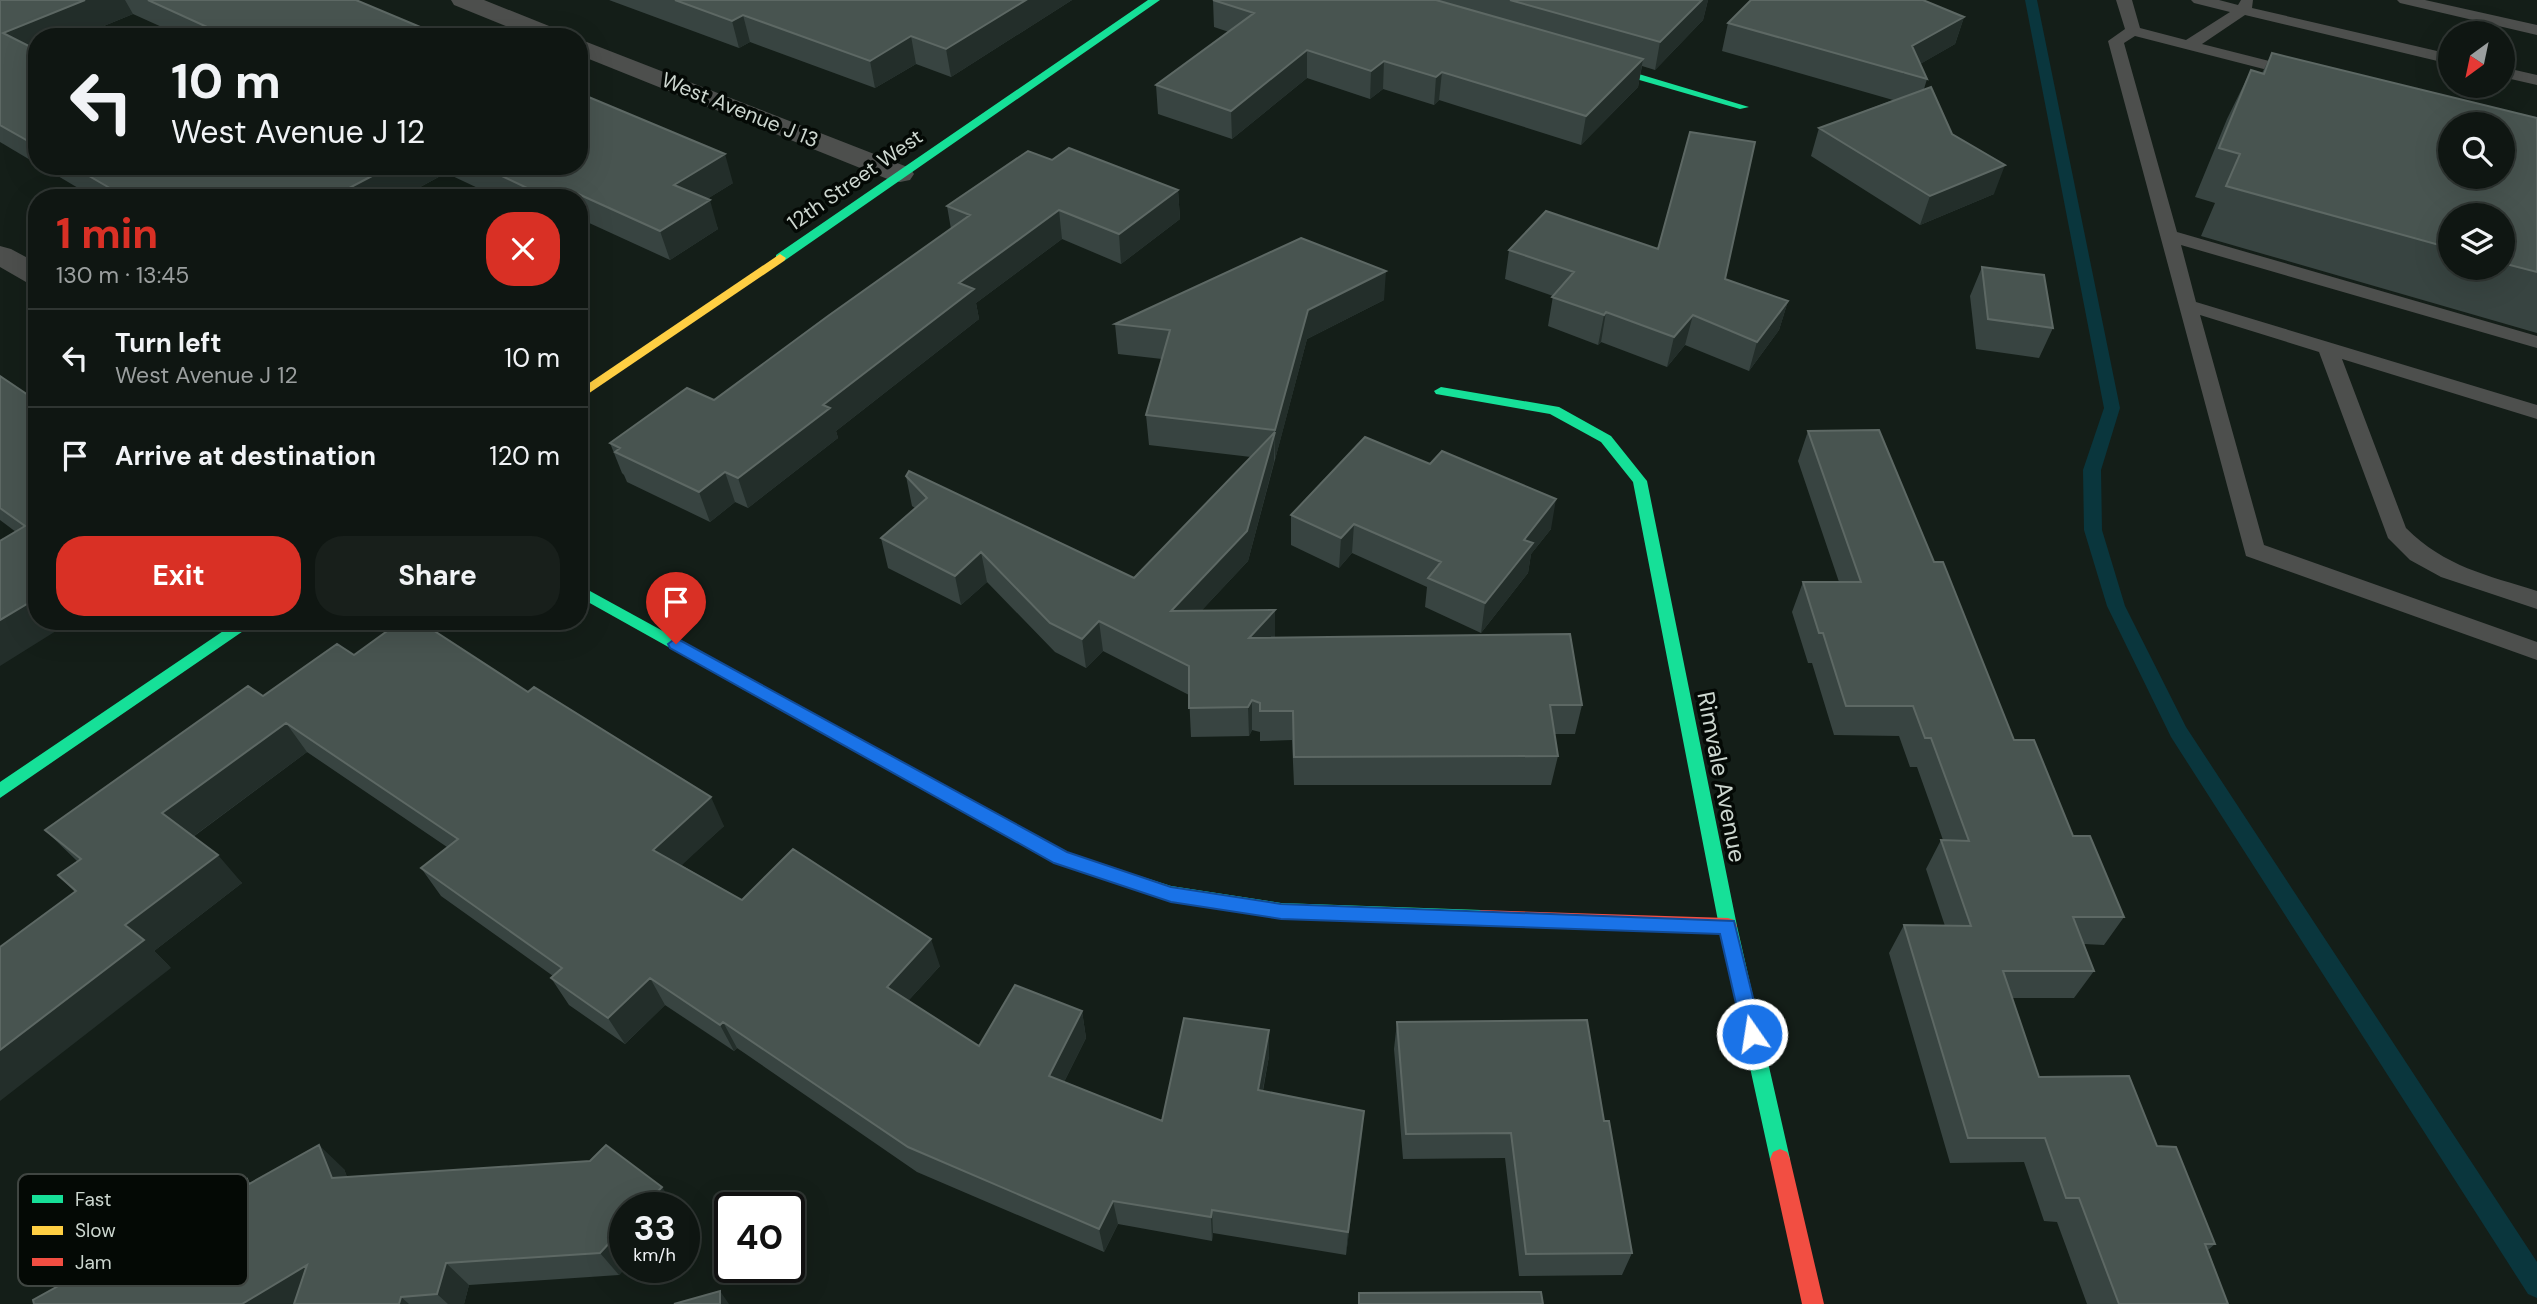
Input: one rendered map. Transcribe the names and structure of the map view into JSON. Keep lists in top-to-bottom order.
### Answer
{
  "streets": {
    "street": ["West Avenue J 13", "12th Street West", "Rimvale Avenue"]
  },
  "crossings": [
    ["West Avenue J 13", "12th Street West"]
  ],
  "legend": ["Fast", "Slow", "Jam"],
  "north": "bottom left",
  "page": {
    "turn": ["10 m", "West Avenue J 12"],
    "heading": ["1 min", "130 m · 13:45"],
    "list": [
      {
        "name": "Turn left",
        "note": "West Avenue J 12",
        "value": "10 m"
      },
      {
        "name": "Arrive at destination",
        "value": "120 m"
      }
    ],
    "buttons": ["Exit", "Share"],
    "speed": "33 km/h",
    "limit": "40"
  }
}
